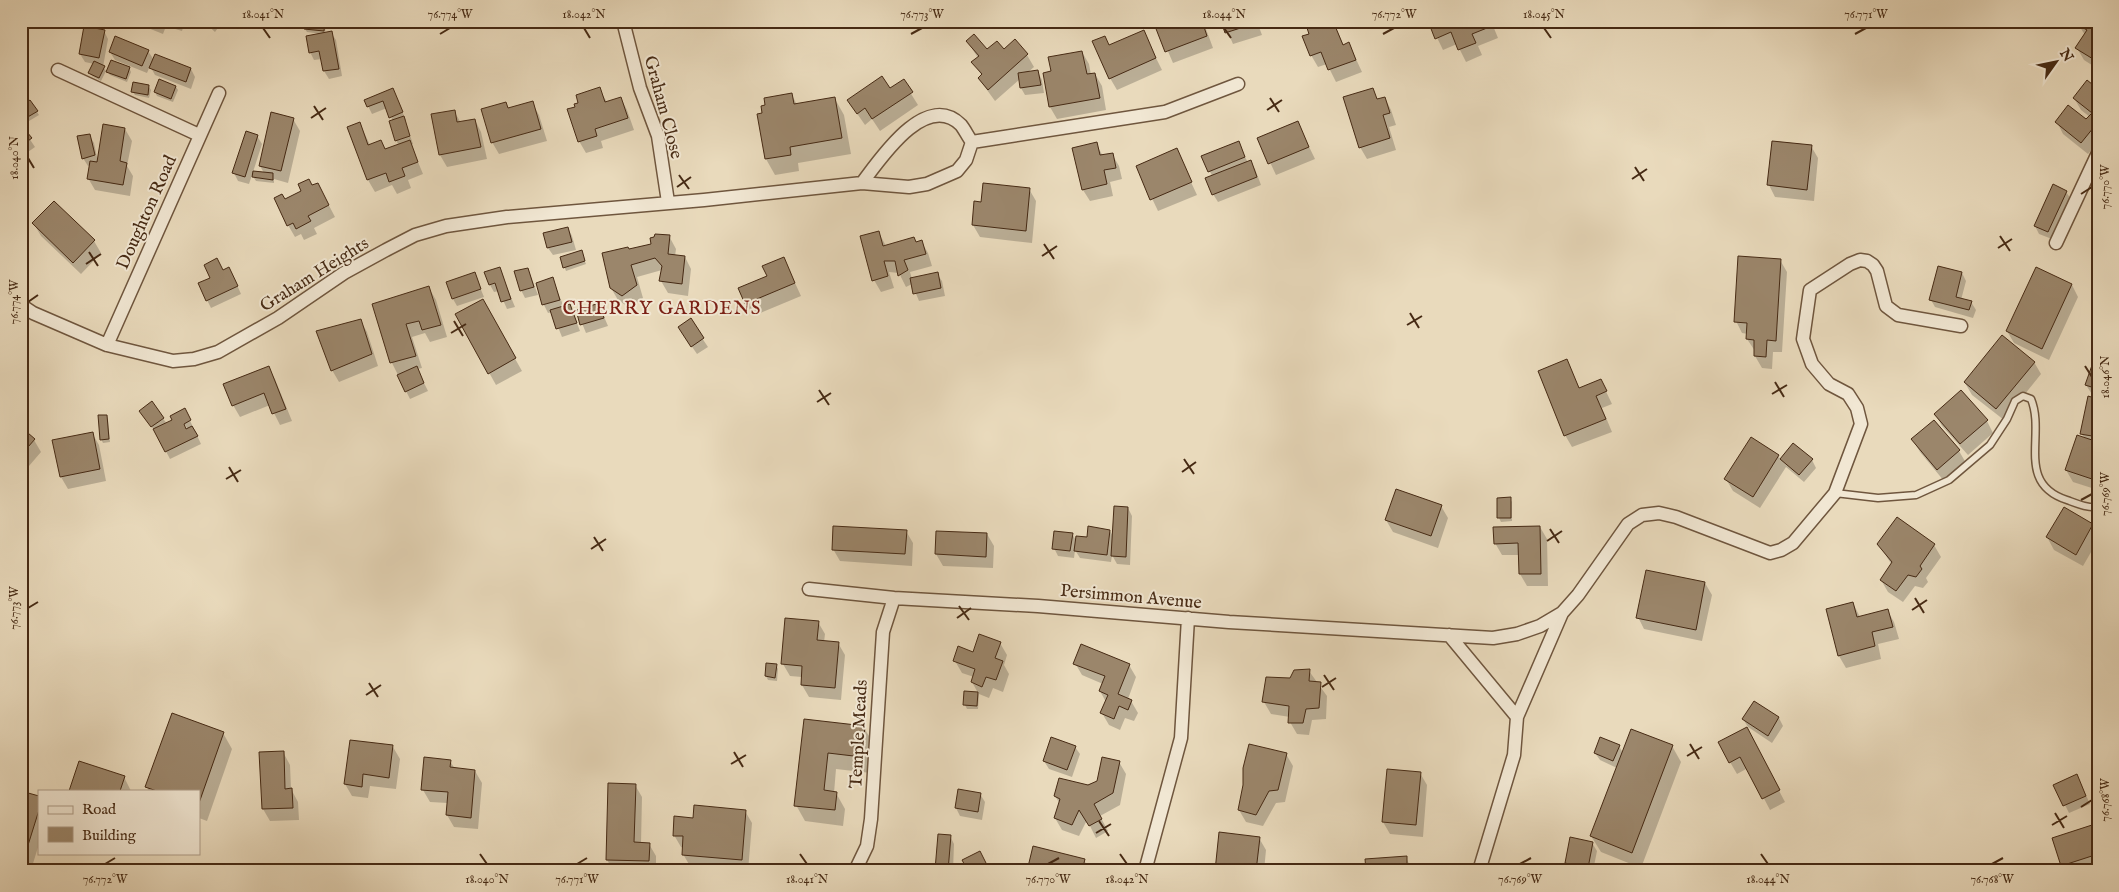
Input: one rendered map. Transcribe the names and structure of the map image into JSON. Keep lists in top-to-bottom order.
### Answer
{
  "streets": {
    "street": [
      "Graham Close",
      "Doughton Road",
      "Graham Heights",
      "Persimmon Avenue",
      "Temple Meads"
    ]
  },
  "crossings": [
    ["Graham Close", "Graham Heights"],
    ["Doughton Road", "Graham Heights"],
    ["Persimmon Avenue", "Temple Meads"]
  ],
  "districts": ["CHERRY GARDENS"],
  "legend": ["Road", "Building"],
  "north": "top right",
  "coordinates": [
    "18.041°N",
    "76.774°W",
    "18.042°N",
    "76.773°W",
    "18.044°N",
    "76.772°W",
    "18.045°N",
    "76.771°W",
    "18.040°N",
    "76.770°W",
    "18.046°N",
    "76.769°W",
    "76.768°W"
  ]
}
